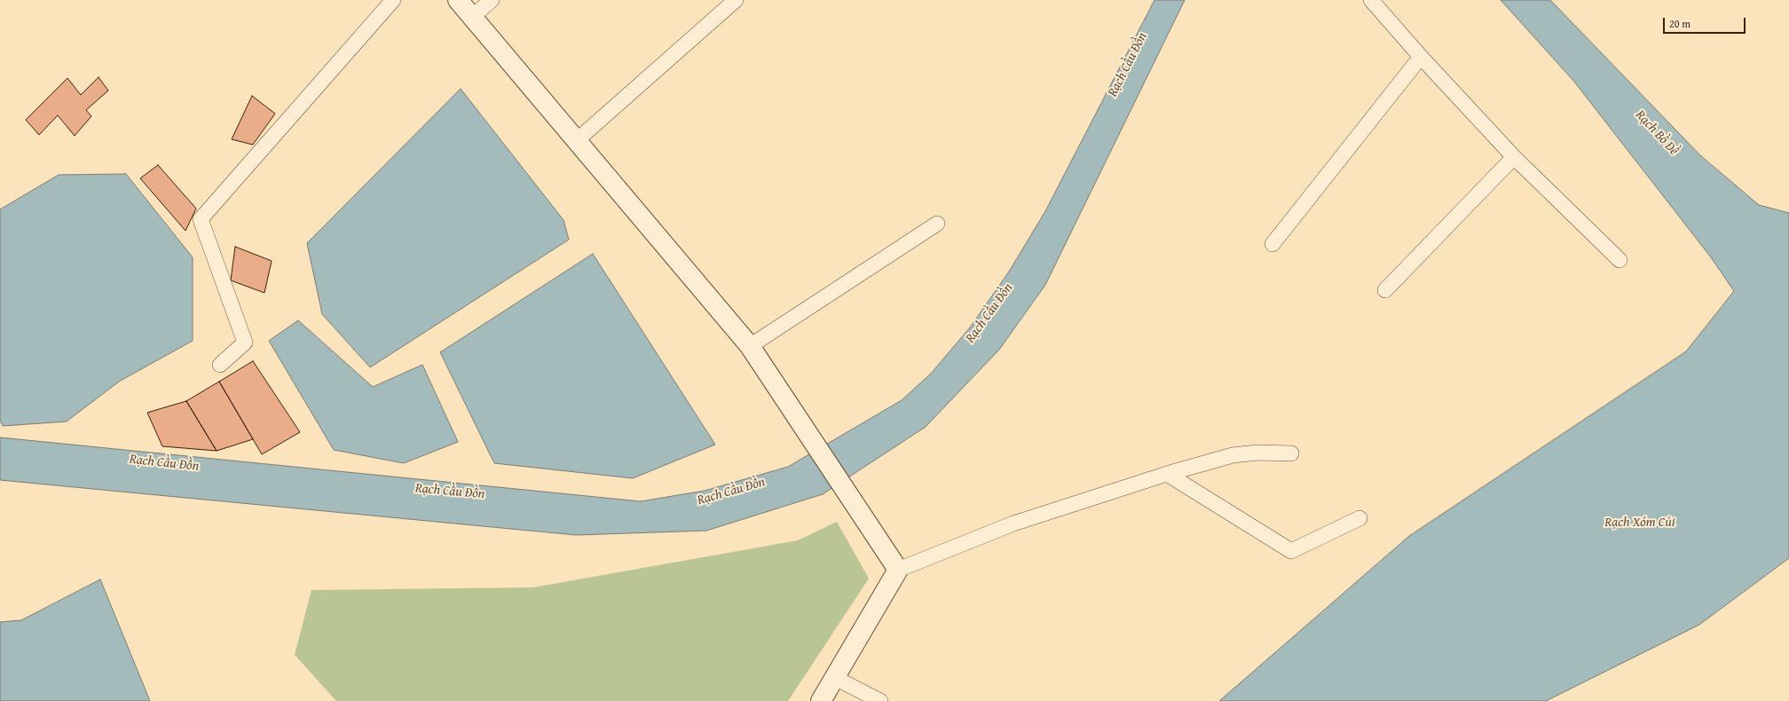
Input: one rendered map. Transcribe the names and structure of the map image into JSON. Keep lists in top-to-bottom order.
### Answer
{
  "water": ["Rạch Cầu Đồn", "Rạch Bồ Đề", "Rạch Xóm Củi"],
  "scale_bar": "20 m"
}
